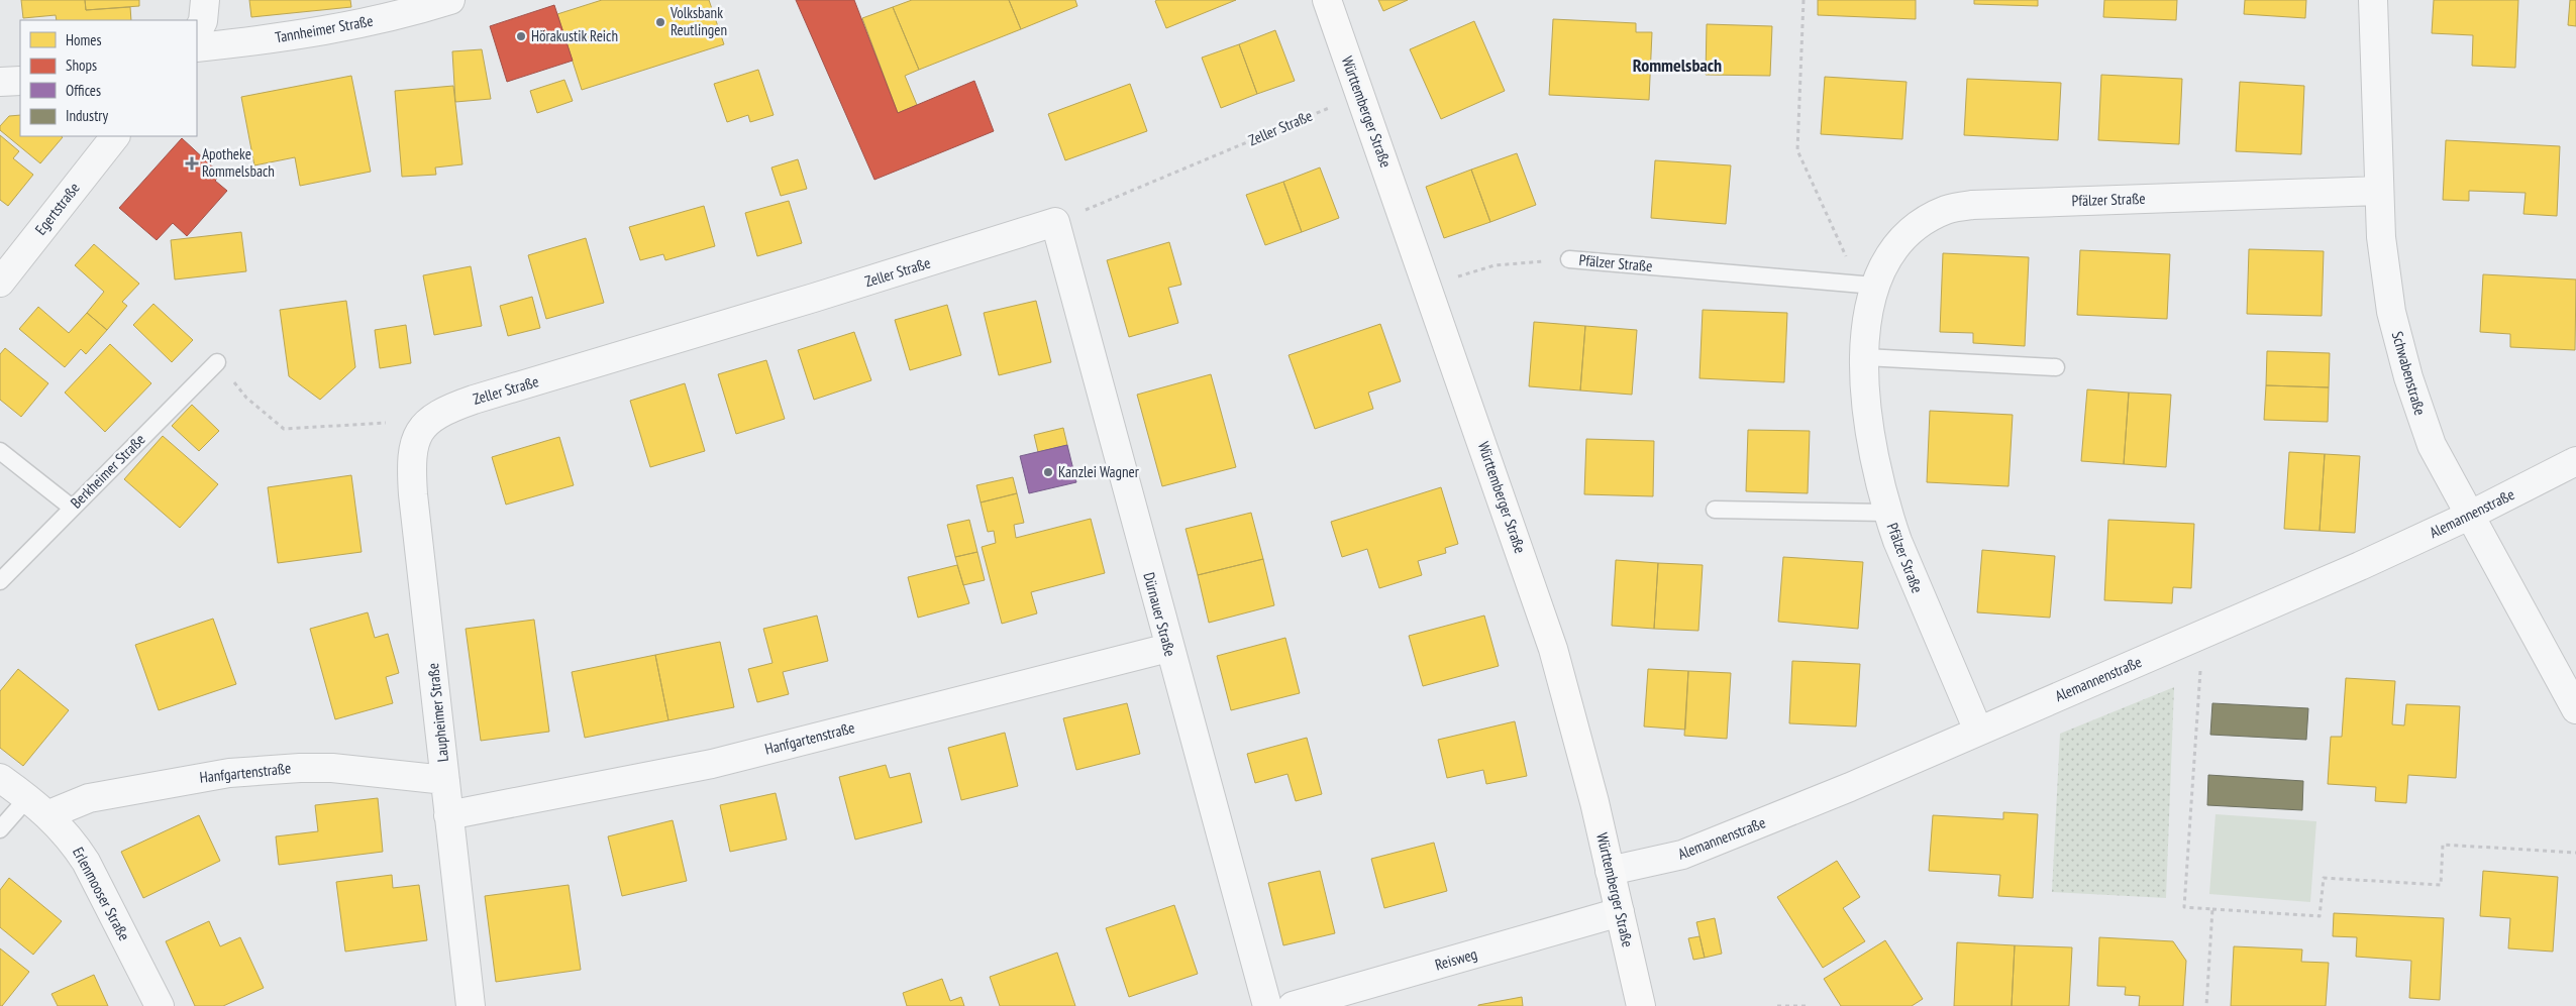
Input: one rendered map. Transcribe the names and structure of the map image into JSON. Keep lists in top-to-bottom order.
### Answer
{
  "streets": {
    "main road": ["Württemberger Straße"],
    "street": [
      "Tannheimer Straße",
      "Zeller Straße",
      "Pfälzer Straße",
      "Egertstraße",
      "Schwabenstraße",
      "Alemannenstraße",
      "Dürnauer Straße",
      "Laupheimer Straße",
      "Hanfgartenstraße",
      "Erlenmooser Straße",
      "Reisweg"
    ],
    "lane": ["Berkheimer Straße"]
  },
  "crossings": [
    ["Württemberger Straße", "Zeller Straße"],
    ["Württemberger Straße", "Alemannenstraße"],
    ["Württemberger Straße", "Reisweg"],
    ["Zeller Straße", "Dürnauer Straße"],
    ["Zeller Straße", "Laupheimer Straße"],
    ["Pfälzer Straße", "Schwabenstraße"],
    ["Pfälzer Straße", "Alemannenstraße"],
    ["Schwabenstraße", "Alemannenstraße"],
    ["Dürnauer Straße", "Hanfgartenstraße"],
    ["Laupheimer Straße", "Hanfgartenstraße"],
    ["Hanfgartenstraße", "Erlenmooser Straße"]
  ],
  "districts": ["Rommelsbach"],
  "places": {
    "other": ["Volksbank Reutlingen", "Hörakustik Reich", "Kanzlei Wagner"],
    "health": ["Apotheke Rommelsbach"]
  },
  "legend": [
    "Homes",
    "Shops",
    "Offices",
    "Industry"
  ]
}
